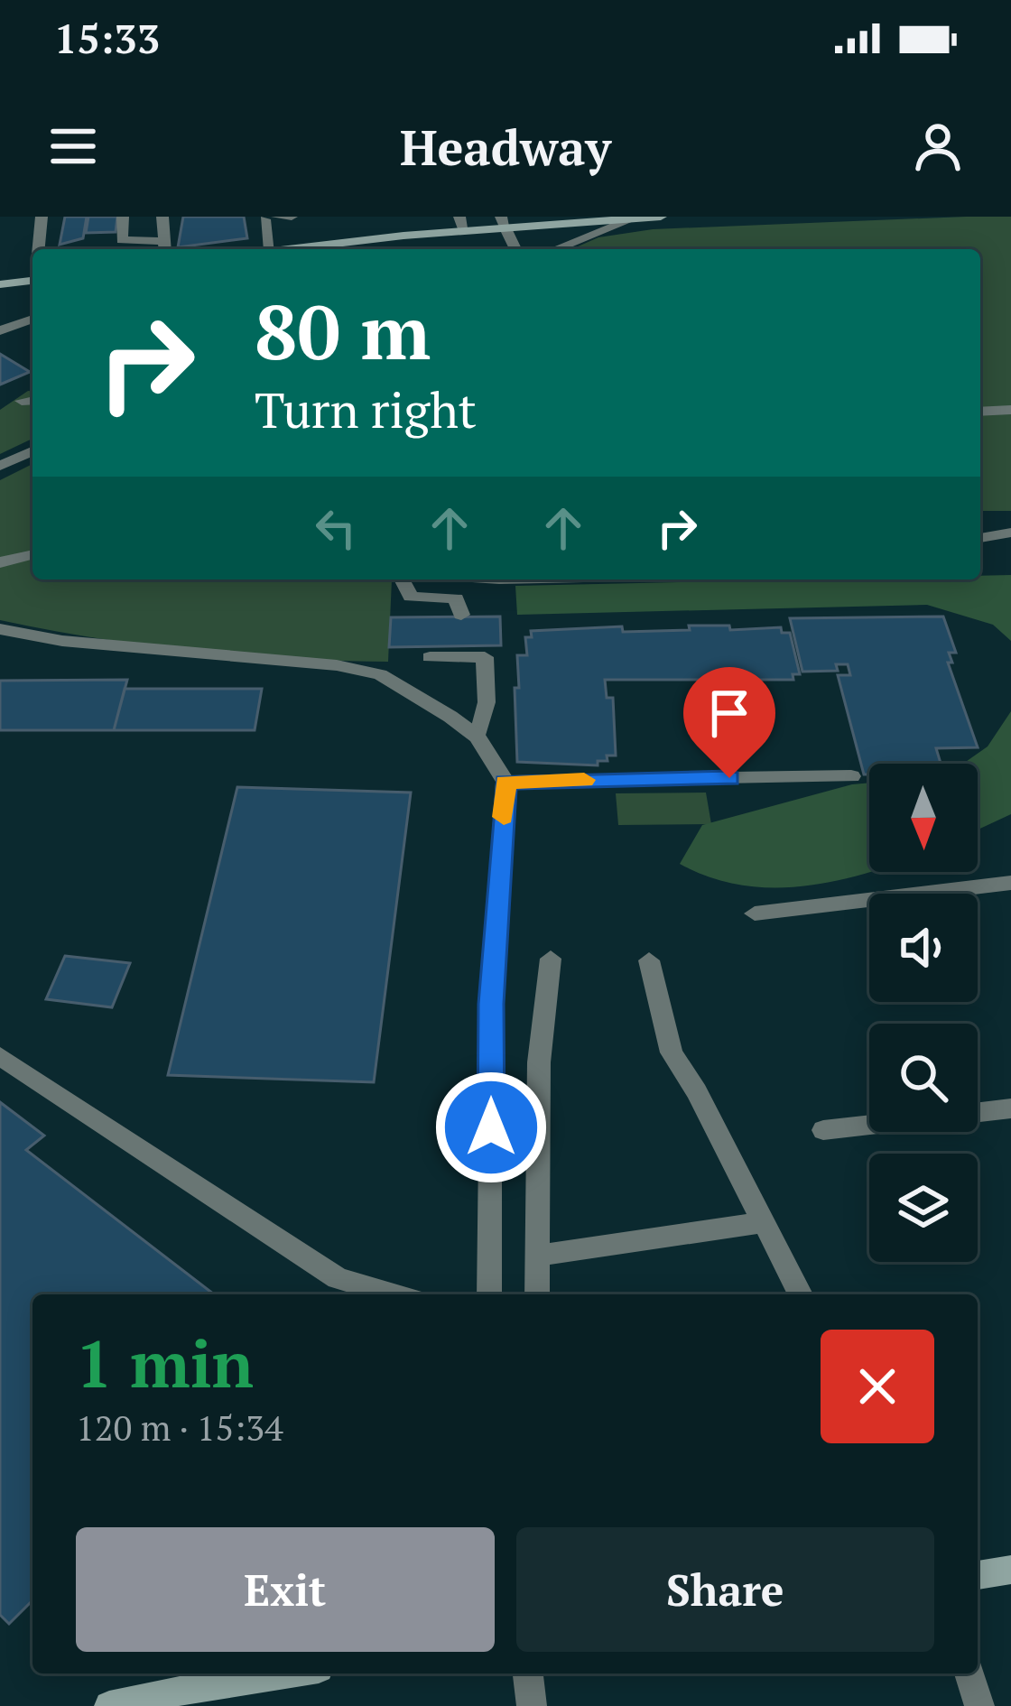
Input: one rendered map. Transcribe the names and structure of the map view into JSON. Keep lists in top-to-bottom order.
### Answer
{
  "north": "bottom",
  "page": {
    "status": "15:33",
    "header": "Headway",
    "turn": ["80 m", "Turn right"],
    "heading": ["1 min", "120 m · 15:34"],
    "buttons": ["Exit", "Share"]
  }
}
